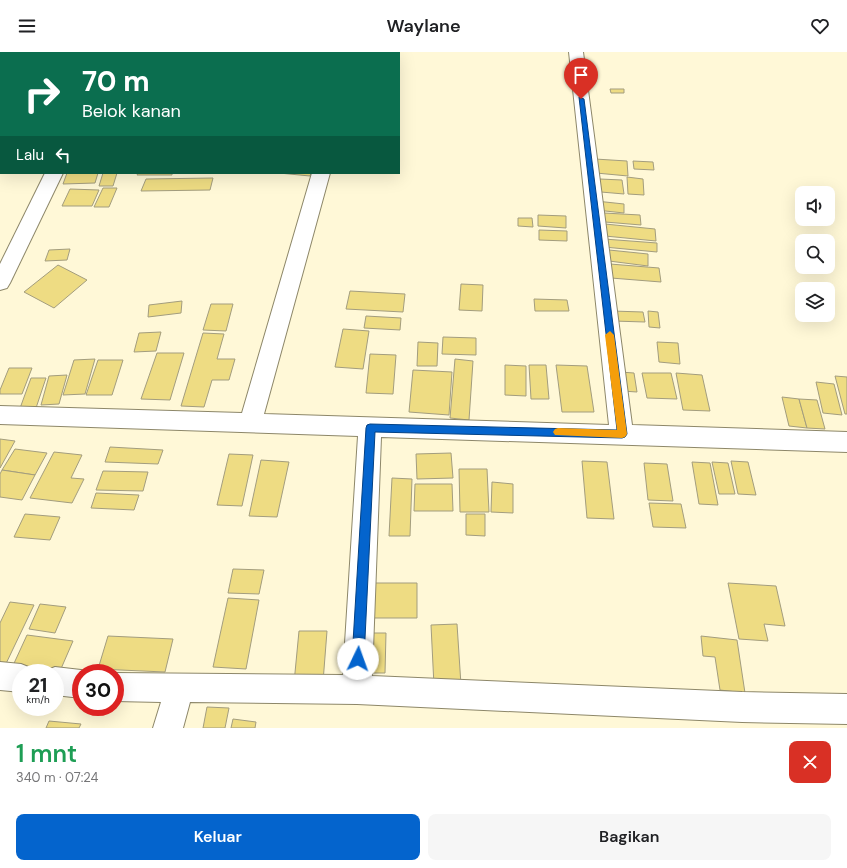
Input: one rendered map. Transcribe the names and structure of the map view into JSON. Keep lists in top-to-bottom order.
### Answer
{
  "page": {
    "header": "Waylane",
    "turn": ["70 m", "Belok kanan"],
    "then": "Lalu",
    "speed": "21 km/h",
    "limit": "30",
    "heading": ["1 mnt", "340 m · 07:24"],
    "buttons": ["Keluar", "Bagikan"]
  }
}
